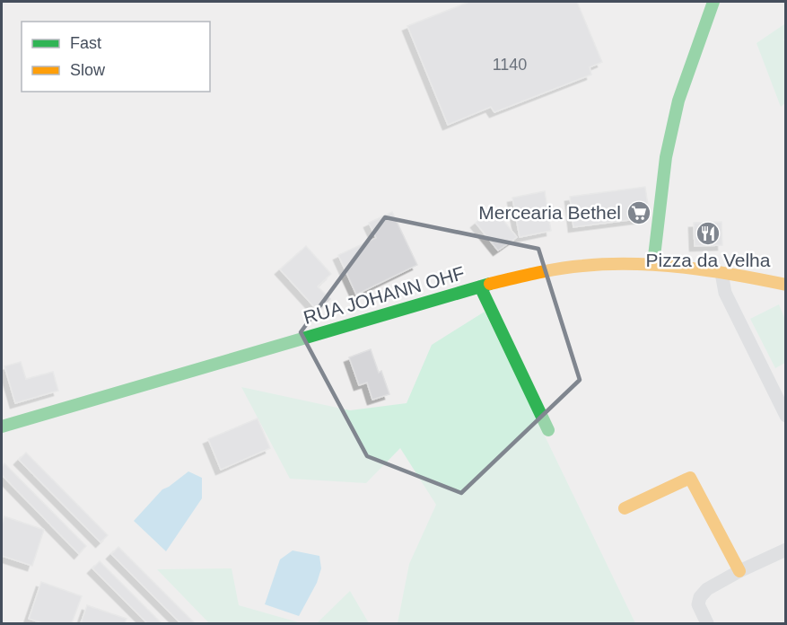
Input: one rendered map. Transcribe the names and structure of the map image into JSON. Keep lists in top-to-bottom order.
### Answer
{
  "streets": {
    "main road": ["RUA JOHANN OHF"]
  },
  "places": {
    "supermarket": ["Mercearia Bethel"],
    "restaurant": ["Pizza da Velha"]
  },
  "house_numbers": ["1140"],
  "legend": ["Fast", "Slow"]
}
